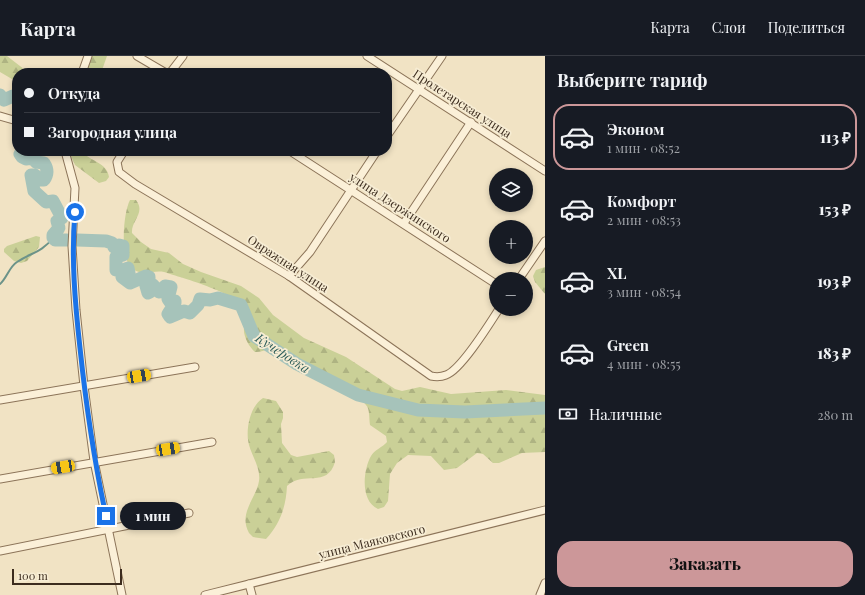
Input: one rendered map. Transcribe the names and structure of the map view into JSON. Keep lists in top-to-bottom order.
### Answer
{
  "streets": {
    "street": [
      "Пролетарская улица",
      "улица Дзержинского",
      "Овражная улица",
      "улица Маяковского"
    ]
  },
  "water": ["Кучеровка"],
  "scale_bar": "100 m",
  "page": {
    "header": "Карта",
    "nav": ["Карта", "Слои", "Поделиться"],
    "heading": "Выберите тариф",
    "banner": ["Откуда", "Загородная улица"],
    "list": [
      {
        "name": "Эконом",
        "note": "1 мин · 08:52",
        "value": "113 ₽"
      },
      {
        "name": "Комфорт",
        "note": "2 мин · 08:53",
        "value": "153 ₽"
      },
      {
        "name": "XL",
        "note": "3 мин · 08:54",
        "value": "193 ₽"
      },
      {
        "name": "Green",
        "note": "4 мин · 08:55",
        "value": "183 ₽"
      }
    ],
    "map_buttons": ["+", "−"],
    "pay": ["Наличные", "280 m"],
    "bubble": "1 мин",
    "buttons": "Заказать",
    "scale": "100 m"
  }
}
